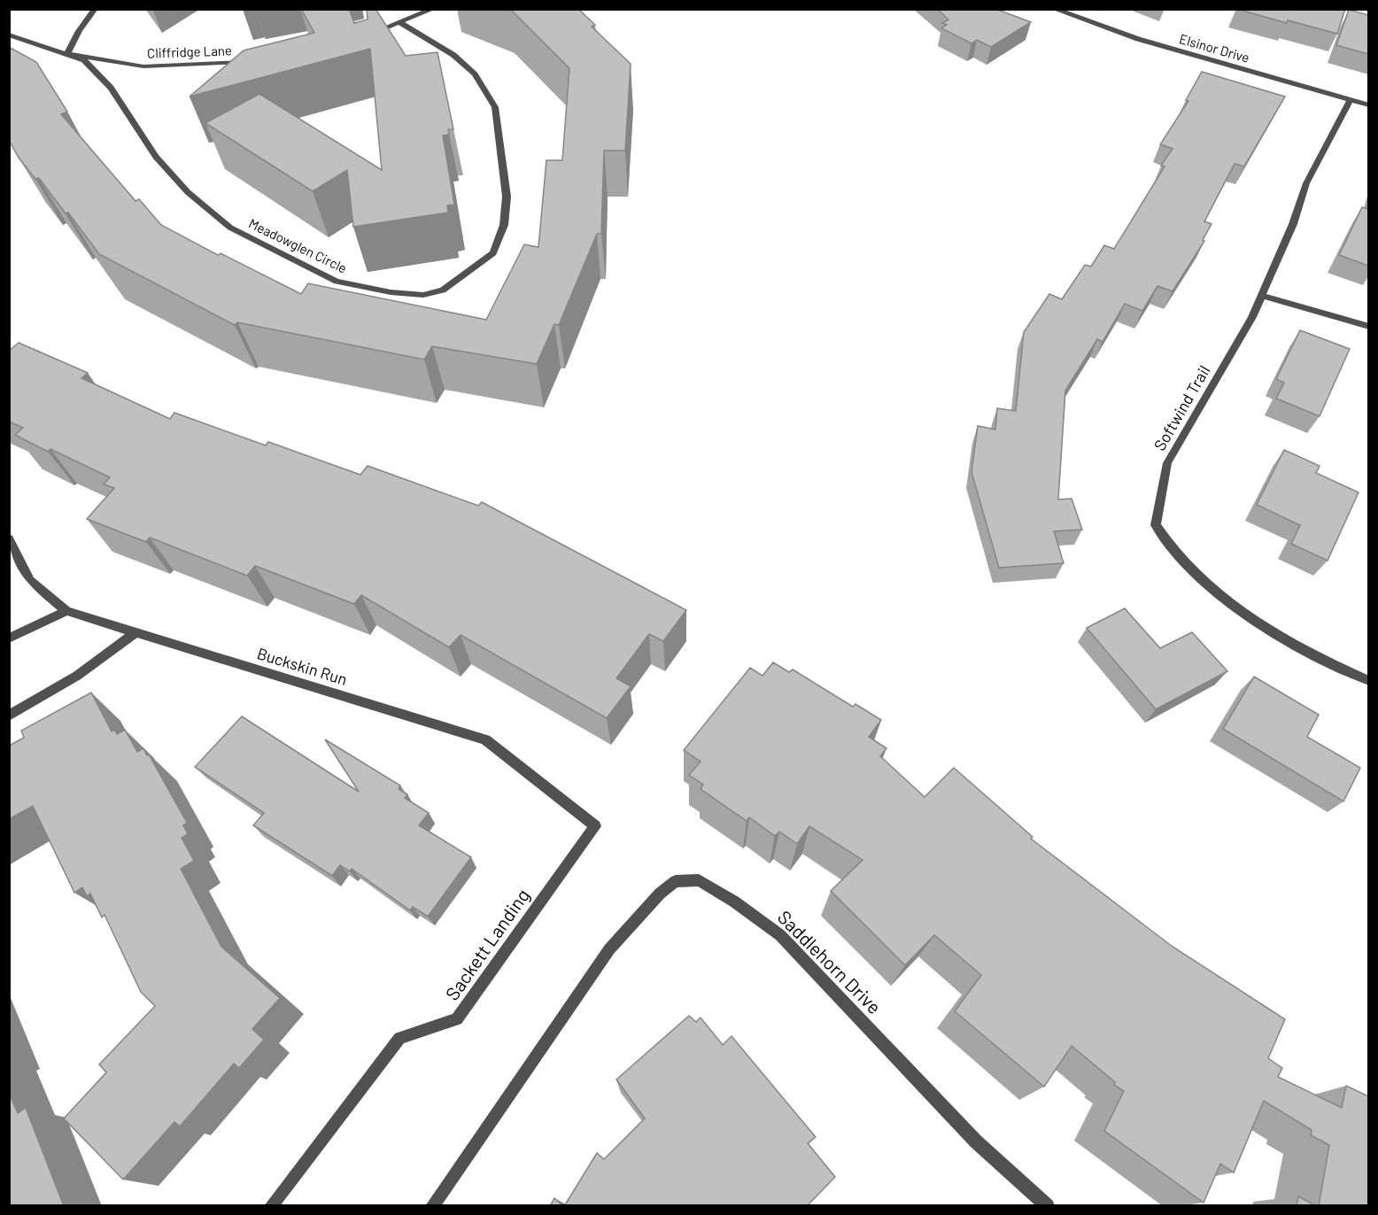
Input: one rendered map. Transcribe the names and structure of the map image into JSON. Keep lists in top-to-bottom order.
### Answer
{
  "streets": {
    "street": [
      "Elsinor Drive",
      "Cliffridge Lane",
      "Meadowglen Circle",
      "Softwind Trail",
      "Buckskin Run",
      "Sackett Landing",
      "Saddlehorn Drive"
    ]
  },
  "crossings": [
    ["Elsinor Drive", "Softwind Trail"],
    ["Cliffridge Lane", "Meadowglen Circle"],
    ["Buckskin Run", "Sackett Landing"]
  ]
}
